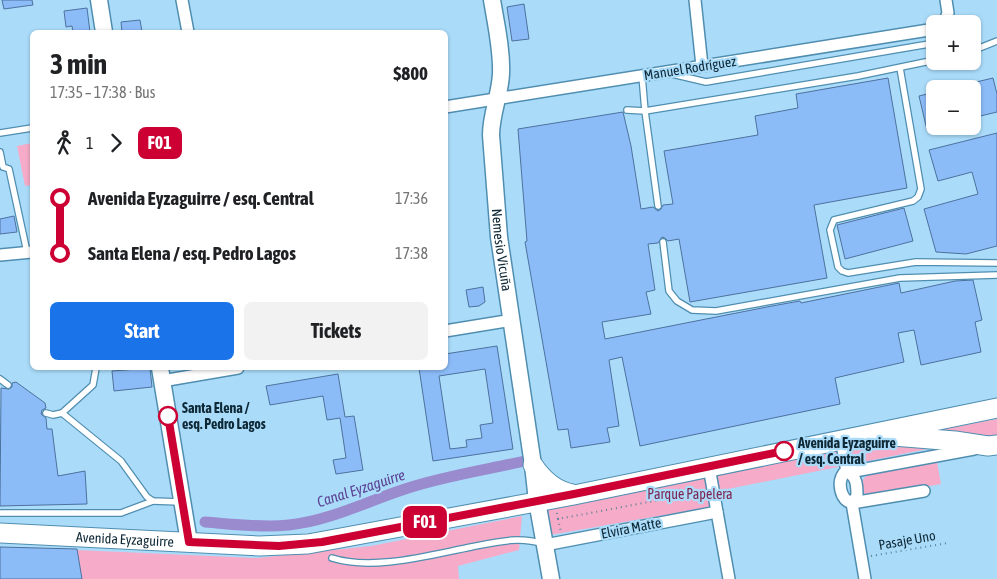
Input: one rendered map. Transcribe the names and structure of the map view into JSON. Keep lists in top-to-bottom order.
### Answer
{
  "streets": {
    "main road": ["Avenida Eyzaguirre"],
    "street": ["Manuel Rodríguez", "Nemesio Vicuña", "Elvira Matte"],
    "path": ["Pasaje Uno"]
  },
  "crossings": [
    ["Manuel Rodríguez", "Nemesio Vicuña"],
    ["Nemesio Vicuña", "Elvira Matte"],
    ["Nemesio Vicuña", "Avenida Eyzaguirre"]
  ],
  "water": ["Canal Eyzaguirre"],
  "parks": ["Parque Papelera"],
  "places": ["Santa Elena / esq. Pedro Lagos", "Avenida Eyzaguirre / esq. Central"],
  "lines": ["bus line F01"],
  "page": {
    "on_map": "F01",
    "map_buttons": ["+", "−"],
    "heading": ["3 min", "17:35 – 17:38 · Bus", "$800"],
    "legs": ["1", "F01"],
    "list": [
      {
        "name": "Avenida Eyzaguirre / esq. Central",
        "value": "17:36"
      },
      {
        "name": "Santa Elena / esq. Pedro Lagos",
        "value": "17:38"
      }
    ],
    "buttons": ["Start", "Tickets"]
  }
}
